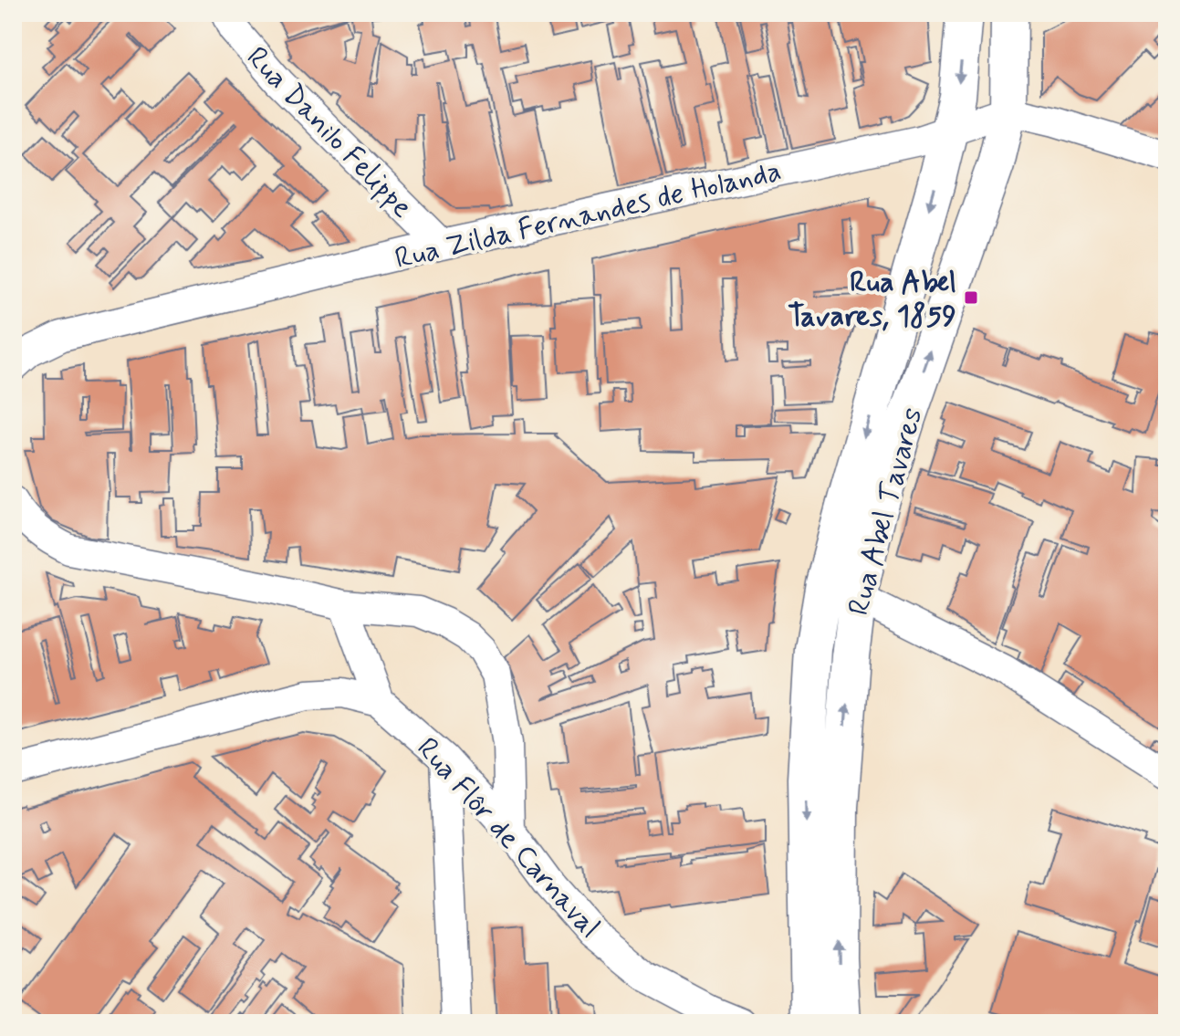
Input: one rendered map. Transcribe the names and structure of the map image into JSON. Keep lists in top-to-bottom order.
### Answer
{
  "streets": {
    "street": [
      "Rua Danilo Felippe",
      "Rua Zilda Fernandes de Holanda",
      "Rua Abel Tavares",
      "Rua Flôr de Carnaval"
    ]
  },
  "crossings": [
    ["Rua Danilo Felippe", "Rua Zilda Fernandes de Holanda"],
    ["Rua Zilda Fernandes de Holanda", "Rua Abel Tavares"]
  ],
  "places": {
    "transit": ["Rua Abel Tavares, 1859"]
  }
}
